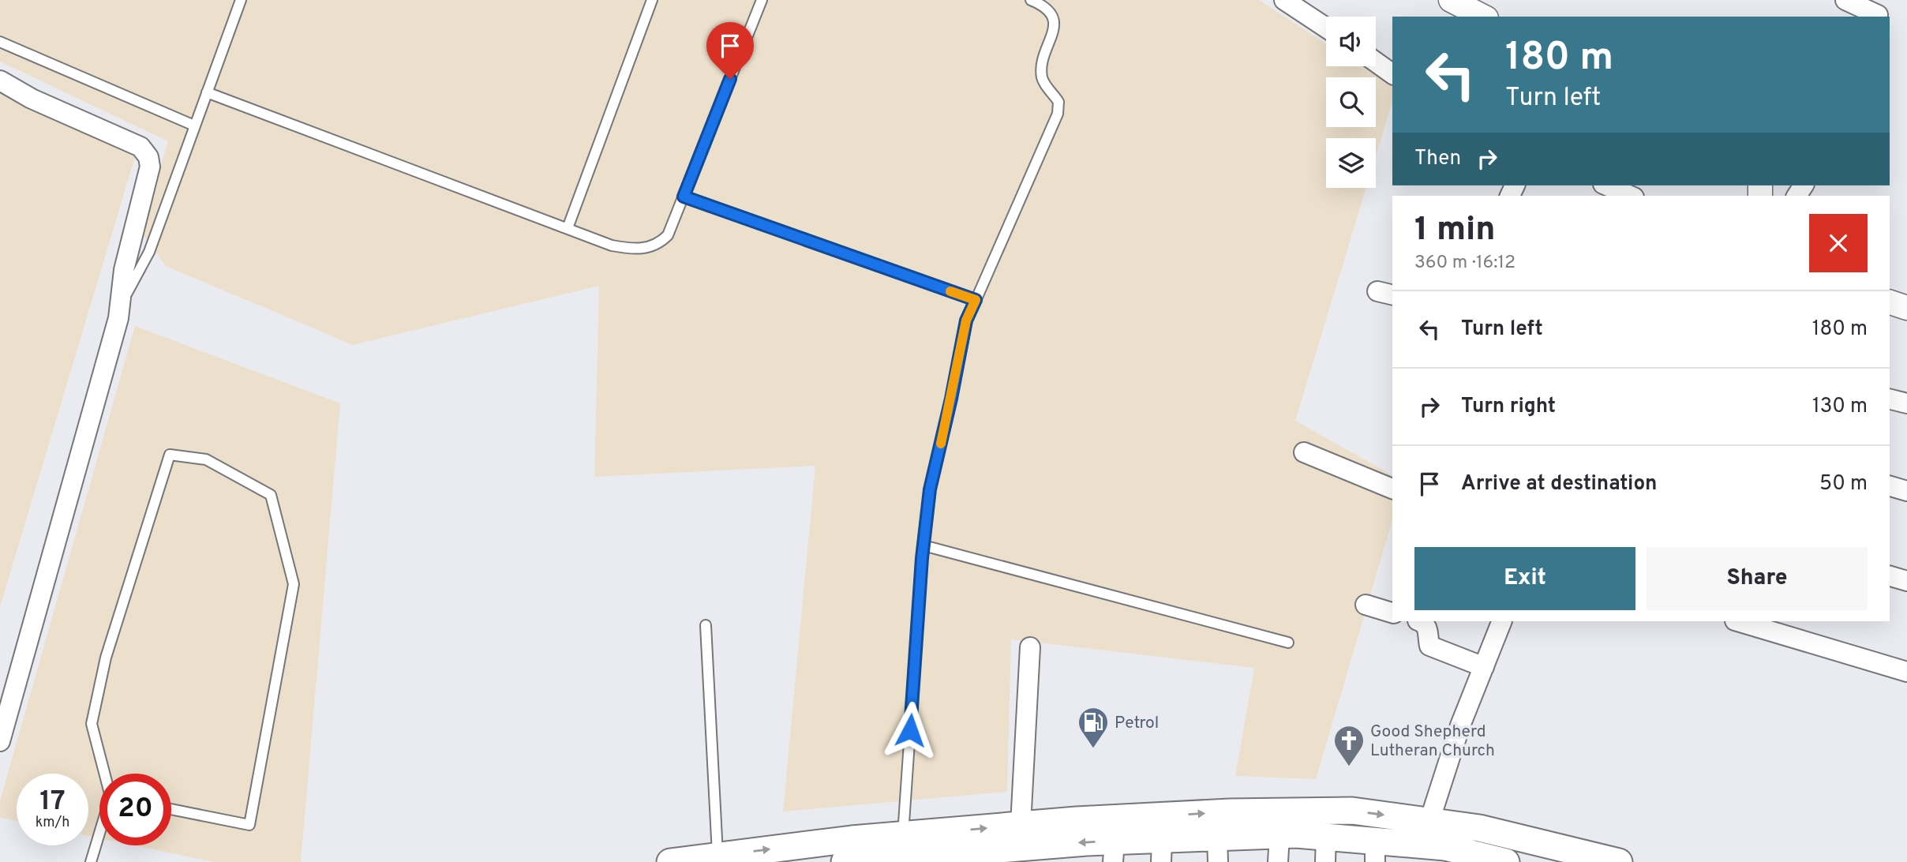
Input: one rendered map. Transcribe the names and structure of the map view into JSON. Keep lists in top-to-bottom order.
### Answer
{
  "places": {
    "fuel station": ["Petrol"],
    "church": ["Good Shepherd Lutheran Church"]
  },
  "page": {
    "turn": ["180 m", "Turn left"],
    "then": "Then",
    "heading": ["1 min", "360 m · 16:12"],
    "list": [
      {
        "name": "Turn left",
        "value": "180 m"
      },
      {
        "name": "Turn right",
        "value": "130 m"
      },
      {
        "name": "Arrive at destination",
        "value": "50 m"
      }
    ],
    "buttons": ["Exit", "Share"],
    "speed": "17 km/h",
    "limit": "20"
  }
}
